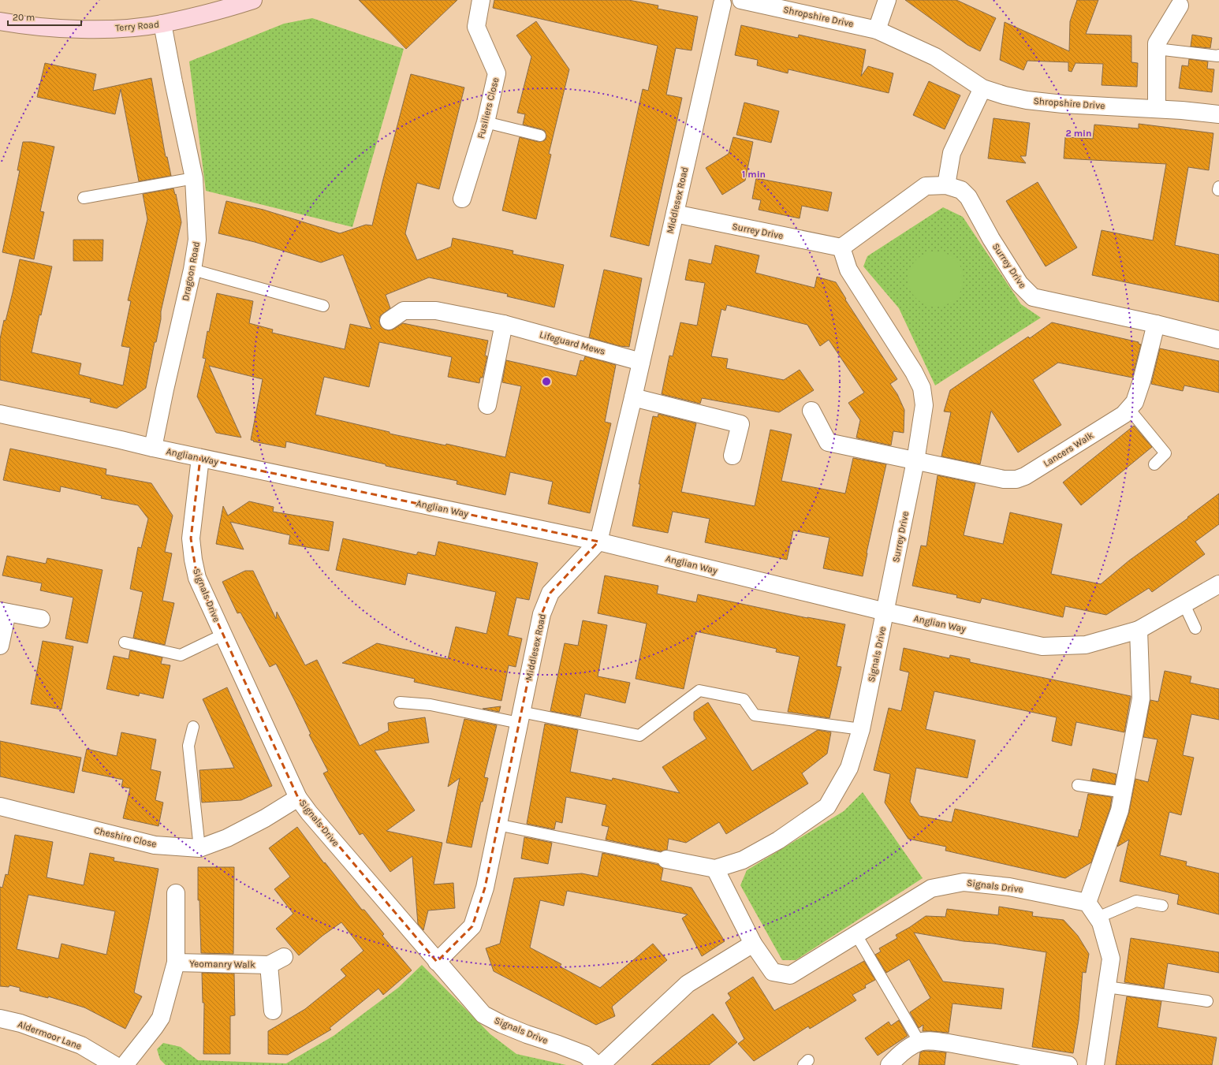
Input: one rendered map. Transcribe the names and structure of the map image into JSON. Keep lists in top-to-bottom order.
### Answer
{
  "streets": {
    "main road": ["Terry Road"],
    "street": [
      "Shropshire Drive",
      "Fusiliers Close",
      "Middlesex Road",
      "Surrey Drive",
      "Dragoon Road",
      "Lifeguard Mews",
      "Lancers Walk",
      "Anglian Way",
      "Signals Drive",
      "Cheshire Close",
      "Yeomanry Walk",
      "Aldermoor Lane"
    ]
  },
  "crossings": [
    ["Terry Road", "Dragoon Road"],
    ["Middlesex Road", "Surrey Drive"],
    ["Middlesex Road", "Lifeguard Mews"],
    ["Middlesex Road", "Anglian Way"],
    ["Middlesex Road", "Signals Drive"],
    ["Surrey Drive", "Lancers Walk"],
    ["Surrey Drive", "Anglian Way"],
    ["Surrey Drive", "Signals Drive"],
    ["Dragoon Road", "Anglian Way"],
    ["Anglian Way", "Signals Drive"],
    ["Signals Drive", "Cheshire Close"]
  ],
  "scale_bar": "20 m",
  "rings": ["2 min", "1 min"]
}
